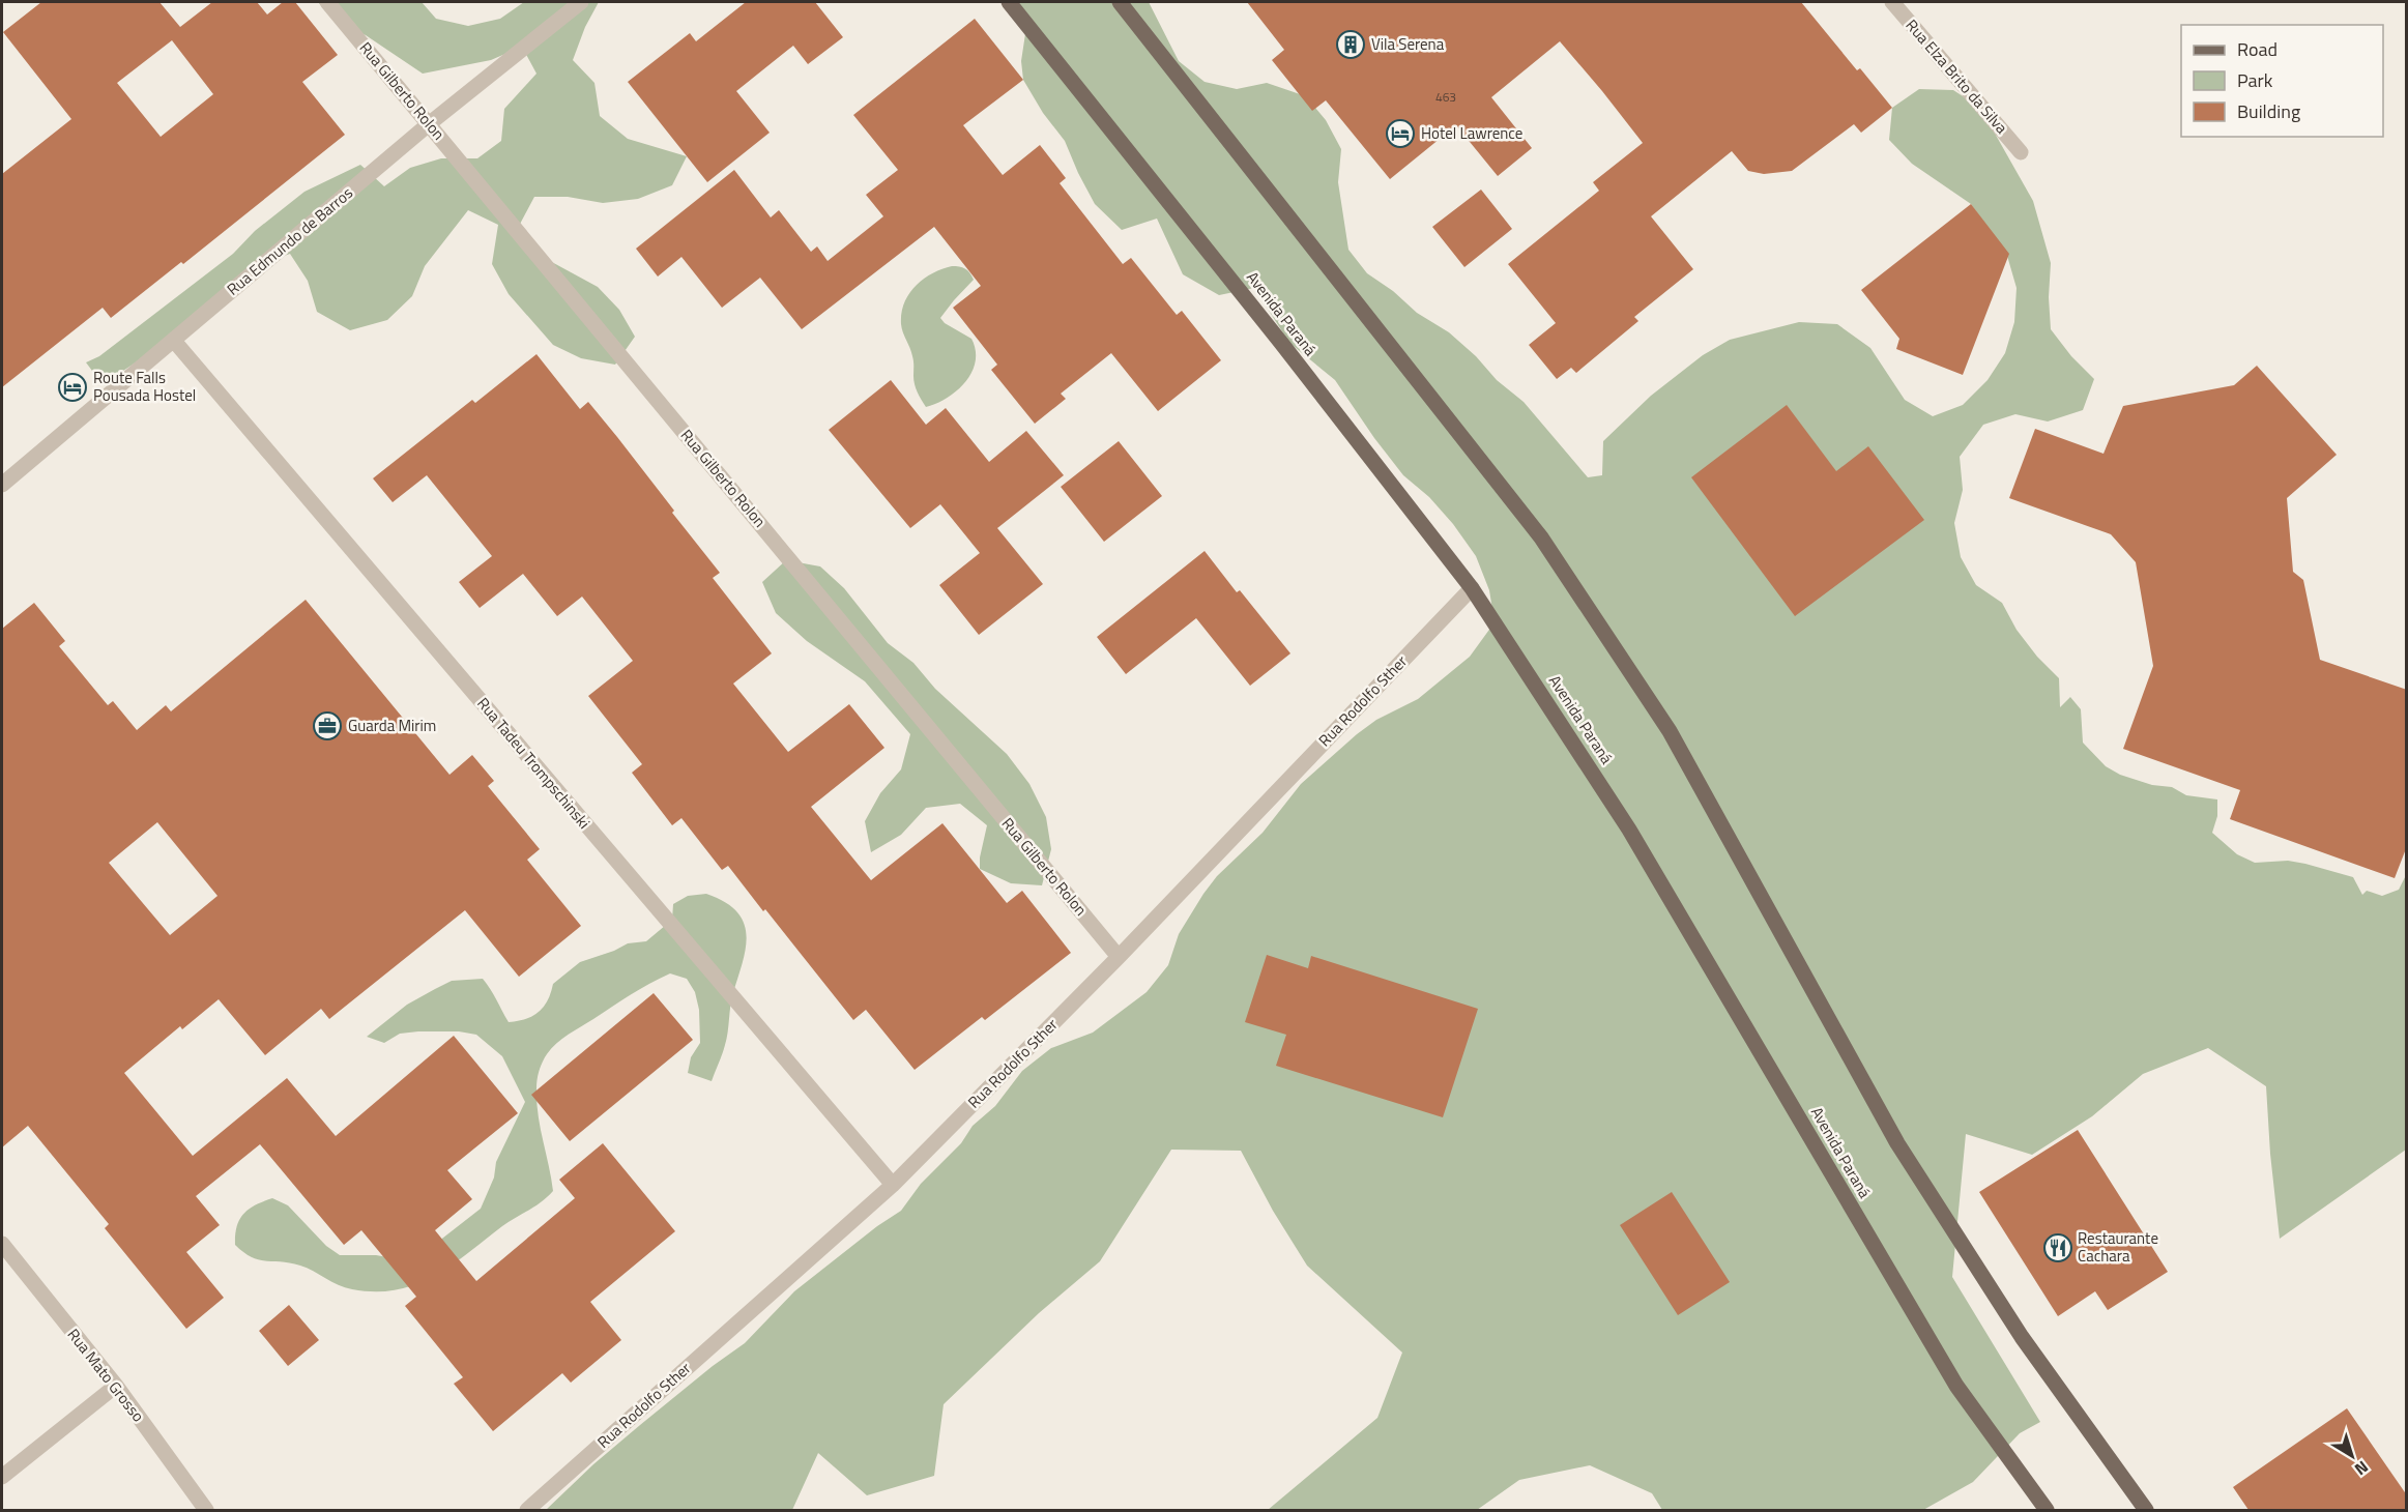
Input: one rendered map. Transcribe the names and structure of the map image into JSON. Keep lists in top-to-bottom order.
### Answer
{
  "streets": {
    "main road": ["Avenida Paraná"],
    "street": [
      "Rua Elza Brito da Silva",
      "Rua Gilberto Rolon",
      "Rua Edmundo de Barros",
      "Rua Rodolfo Sther",
      "Rua Tadeu Trompschinski",
      "Rua Mato Grosso"
    ]
  },
  "crossings": [
    ["Rua Gilberto Rolon", "Rua Edmundo de Barros"],
    ["Rua Gilberto Rolon", "Rua Rodolfo Sther"],
    ["Rua Edmundo de Barros", "Rua Tadeu Trompschinski"],
    ["Avenida Paraná", "Rua Rodolfo Sther"],
    ["Rua Rodolfo Sther", "Rua Tadeu Trompschinski"]
  ],
  "places": {
    "building": ["Vila Serena"],
    "hotel": ["Hotel Lawrence", "Route Falls Pousada Hostel"],
    "office": ["Guarda Mirim"],
    "restaurant": ["Restaurante Cachara"]
  },
  "house_numbers": ["463"],
  "legend": ["Road", "Park", "Building"],
  "north": "bottom right"
}
